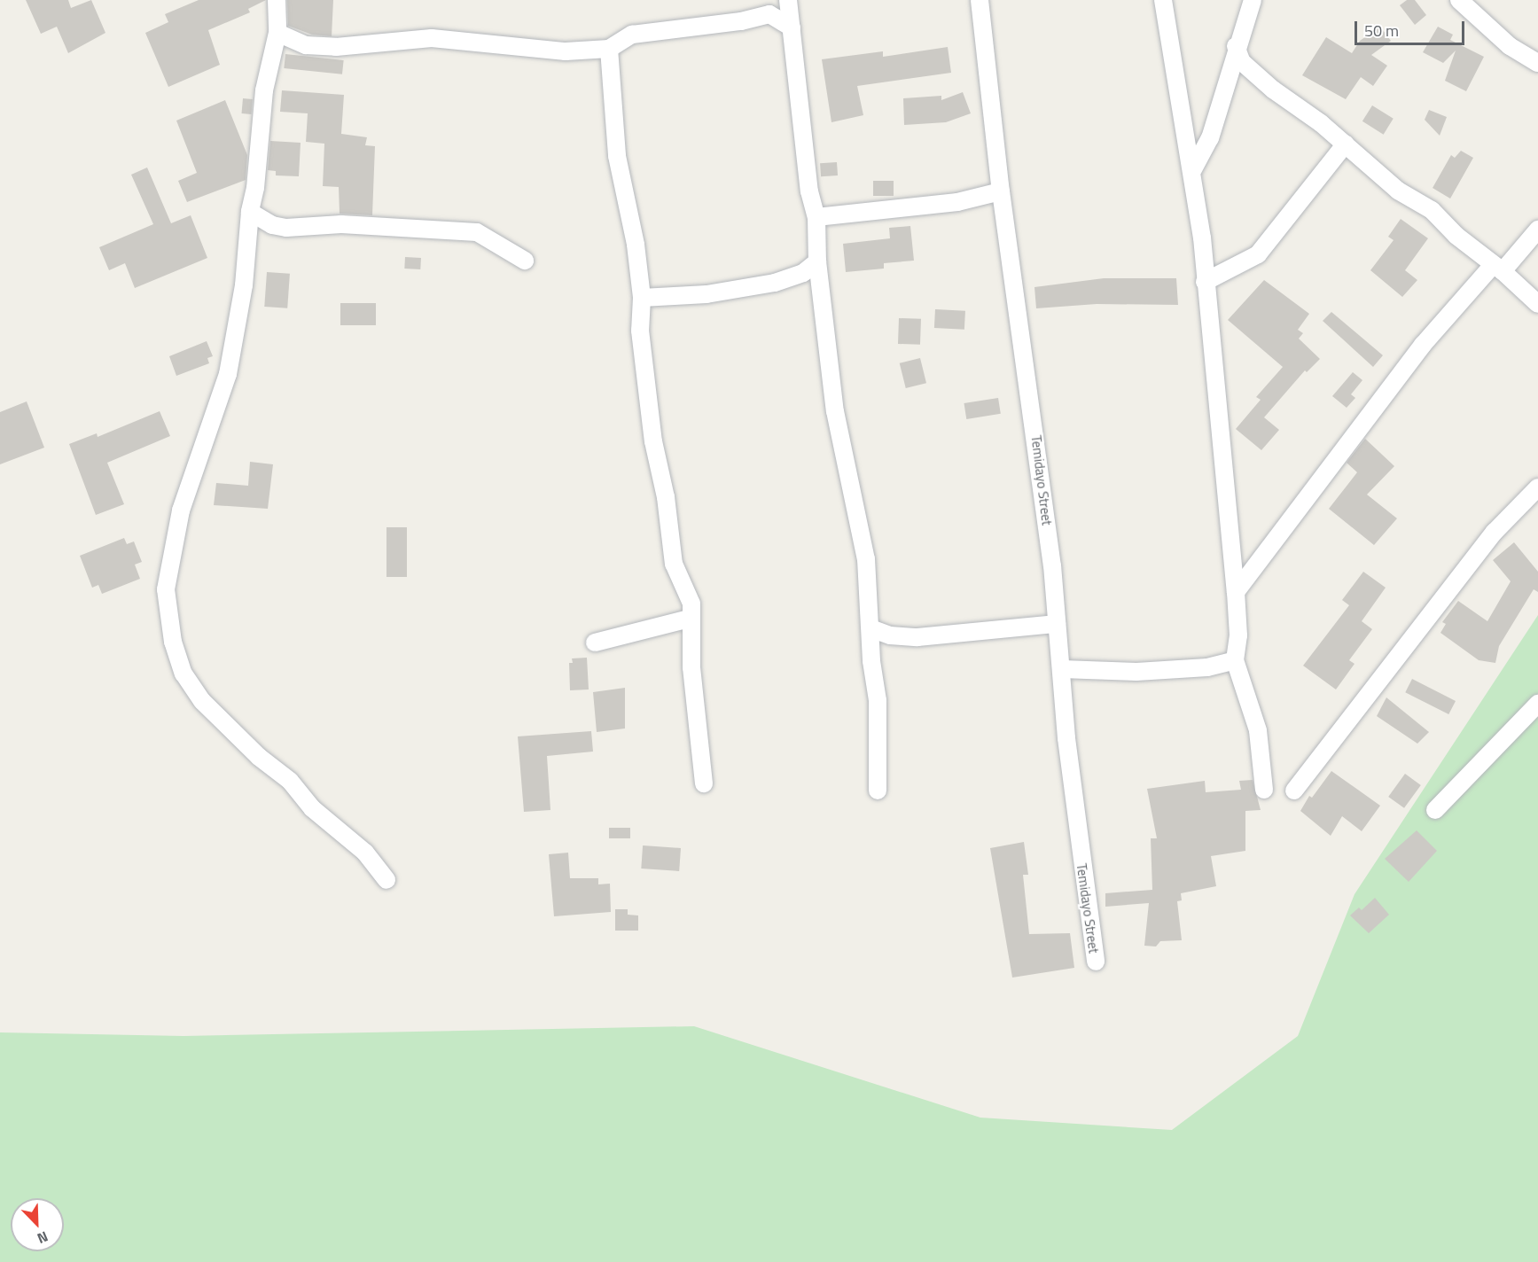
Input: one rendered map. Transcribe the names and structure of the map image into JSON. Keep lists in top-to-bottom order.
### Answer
{
  "streets": {
    "street": ["Temidayo Street"]
  },
  "scale_bar": "50 m",
  "north": "bottom right"
}
